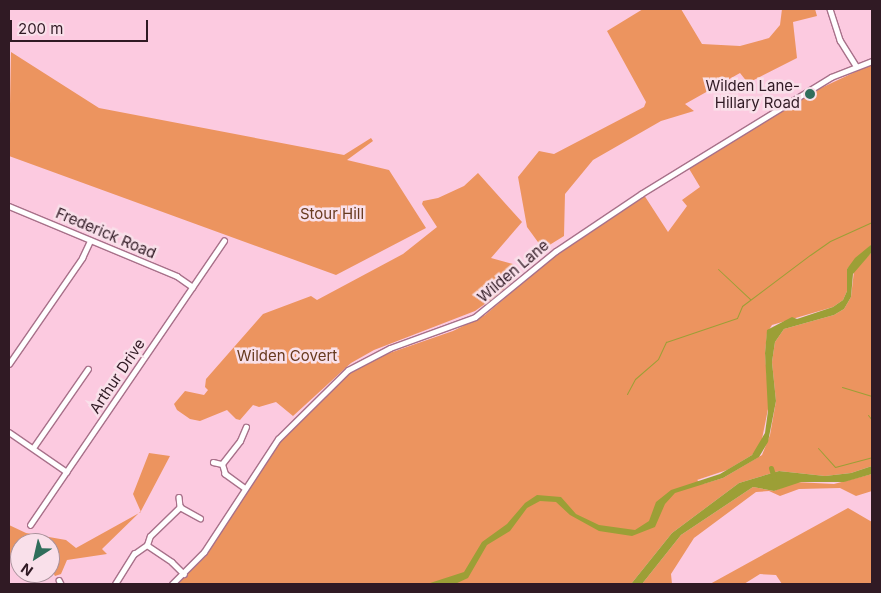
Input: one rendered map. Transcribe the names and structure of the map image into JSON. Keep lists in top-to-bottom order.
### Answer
{
  "streets": {
    "street": ["Frederick Road", "Wilden Lane", "Arthur Drive"]
  },
  "crossings": [
    ["Frederick Road", "Arthur Drive"]
  ],
  "parks": ["Stour Hill", "Wilden Covert"],
  "places": ["Wilden Lane- Hillary Road"],
  "scale_bar": "200 m",
  "north": "bottom left"
}
